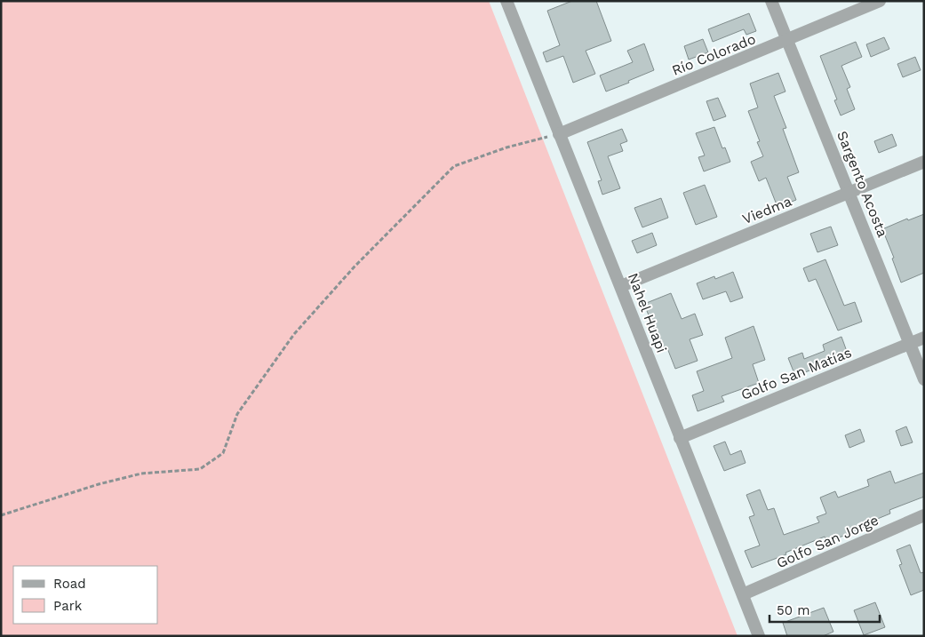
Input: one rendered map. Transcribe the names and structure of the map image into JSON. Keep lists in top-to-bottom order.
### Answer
{
  "streets": {
    "street": [
      "Río Colorado",
      "Sargento Acosta",
      "Viedma",
      "Nahel Huapi",
      "Golfo San Matías",
      "Golfo San Jorge"
    ]
  },
  "crossings": [
    ["Río Colorado", "Sargento Acosta"],
    ["Río Colorado", "Nahel Huapi"],
    ["Sargento Acosta", "Viedma"],
    ["Sargento Acosta", "Golfo San Matías"],
    ["Viedma", "Nahel Huapi"],
    ["Nahel Huapi", "Golfo San Matías"],
    ["Nahel Huapi", "Golfo San Jorge"]
  ],
  "legend": ["Road", "Park"],
  "scale_bar": "50 m"
}
